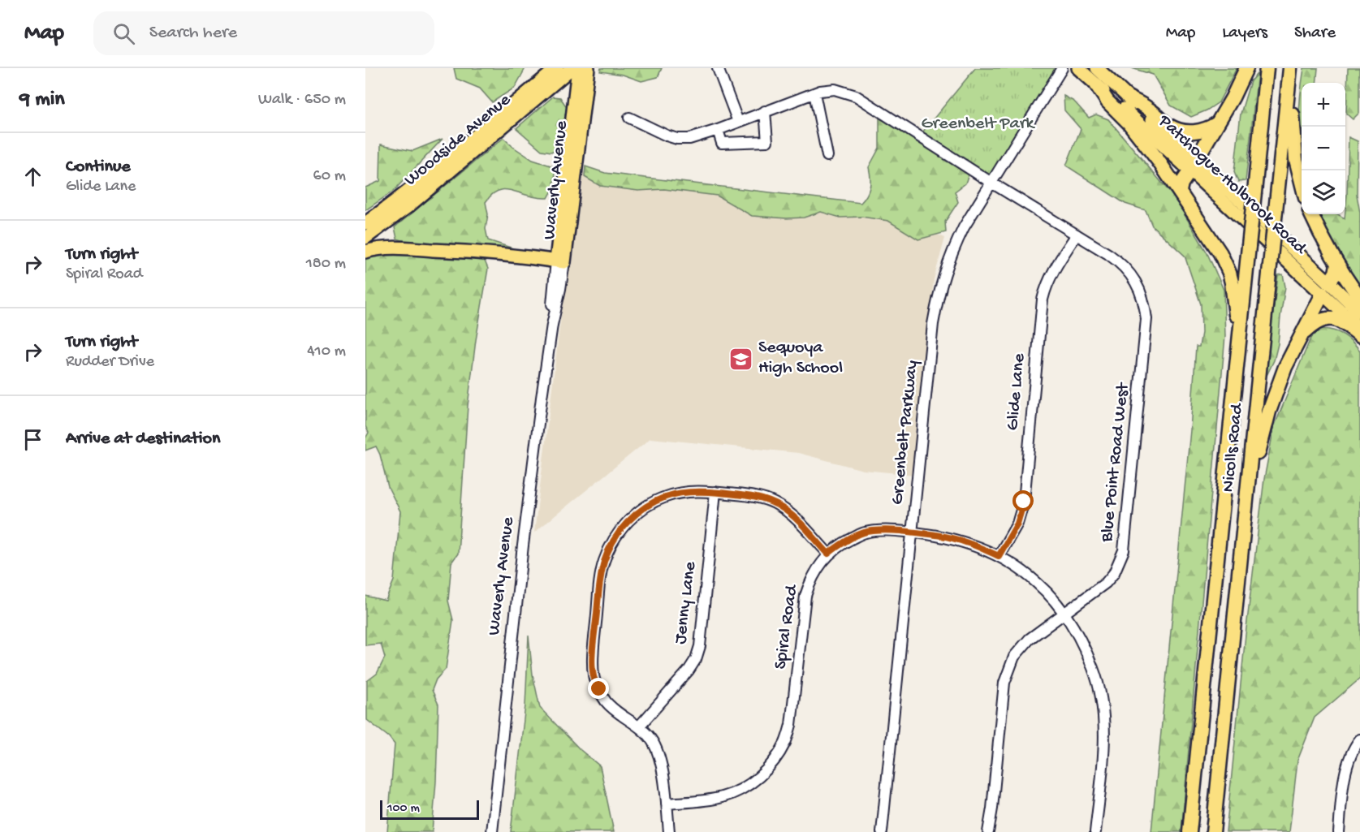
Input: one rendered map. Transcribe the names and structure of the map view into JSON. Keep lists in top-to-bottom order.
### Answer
{
  "streets": {
    "highway": ["Nicolls Road"],
    "main road": ["Woodside Avenue", "Waverly Avenue", "Patchogue-Holbrook Road"],
    "street": [
      "Glide Lane",
      "Greenbelt Parkway",
      "Blue Point Road West",
      "Jenny Lane",
      "Spiral Road"
    ]
  },
  "crossings": [
    ["Glide Lane", "Blue Point Road West"],
    ["Glide Lane", "Spiral Road"],
    ["Greenbelt Parkway", "Blue Point Road West"],
    ["Greenbelt Parkway", "Spiral Road"],
    ["Blue Point Road West", "Spiral Road"]
  ],
  "parks": ["Greenbelt Park"],
  "places": {
    "school or university": ["Sequoya High School"]
  },
  "scale_bar": "100 m",
  "page": {
    "header": "Map",
    "search": "Search here",
    "nav": ["Map", "Layers", "Share"],
    "heading": ["9 min", "Walk · 650 m"],
    "map_buttons": ["+", "−"],
    "list": [
      ["Continue", "Glide Lane", "60 m"],
      ["Turn right", "Spiral Road", "180 m"],
      ["Turn right", "Rudder Drive", "410 m"],
      "Arrive at destination"
    ],
    "scale": "100 m"
  }
}
